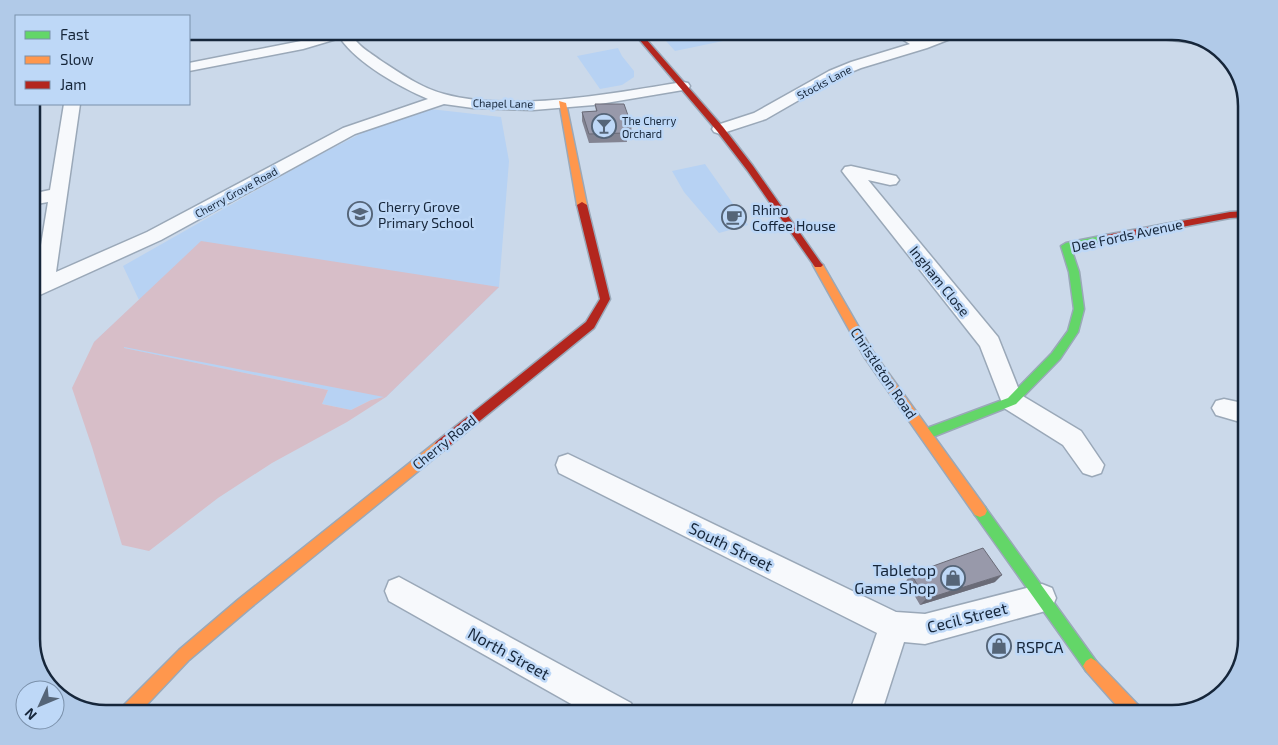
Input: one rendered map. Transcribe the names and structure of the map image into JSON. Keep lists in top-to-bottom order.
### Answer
{
  "streets": {
    "main road": ["Dee Fords Avenue", "Christleton Road", "Cherry Road"],
    "street": [
      "Stocks Lane",
      "Chapel Lane",
      "Cherry Grove Road",
      "Ingham Close",
      "South Street",
      "Cecil Street",
      "North Street"
    ]
  },
  "crossings": [
    ["Stocks Lane", "Christleton Road"],
    ["Chapel Lane", "Cherry Grove Road"],
    ["Chapel Lane", "Christleton Road"],
    ["Chapel Lane", "Cherry Road"],
    ["Dee Fords Avenue", "Ingham Close"],
    ["Christleton Road", "Cecil Street"],
    ["South Street", "Cecil Street"]
  ],
  "places": {
    "bar": ["The Cherry Orchard"],
    "school or university": ["Cherry Grove Primary School"],
    "cafe": ["Rhino Coffee House"],
    "shop": ["Tabletop Game Shop", "RSPCA"]
  },
  "legend": ["Fast", "Slow", "Jam"],
  "north": "bottom left"
}
